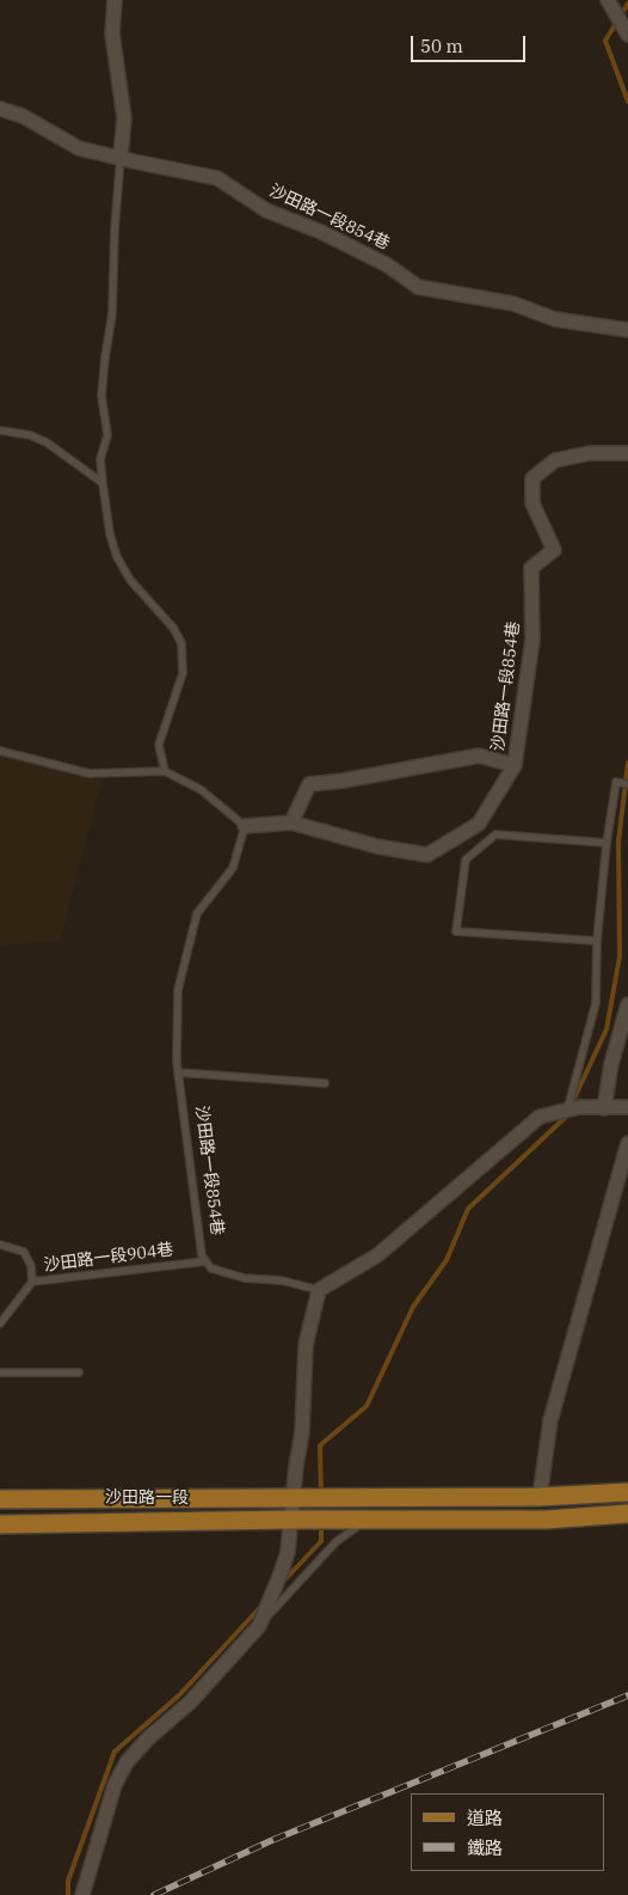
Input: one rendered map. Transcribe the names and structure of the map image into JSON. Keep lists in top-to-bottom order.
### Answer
{
  "streets": {
    "main road": ["沙田路一段"],
    "street": ["沙田路一段854巷"],
    "lane": ["沙田路一段904巷"]
  },
  "crossings": [
    ["沙田路一段854巷", "沙田路一段904巷"]
  ],
  "legend": ["道路", "鐵路"],
  "scale_bar": "50 m"
}
